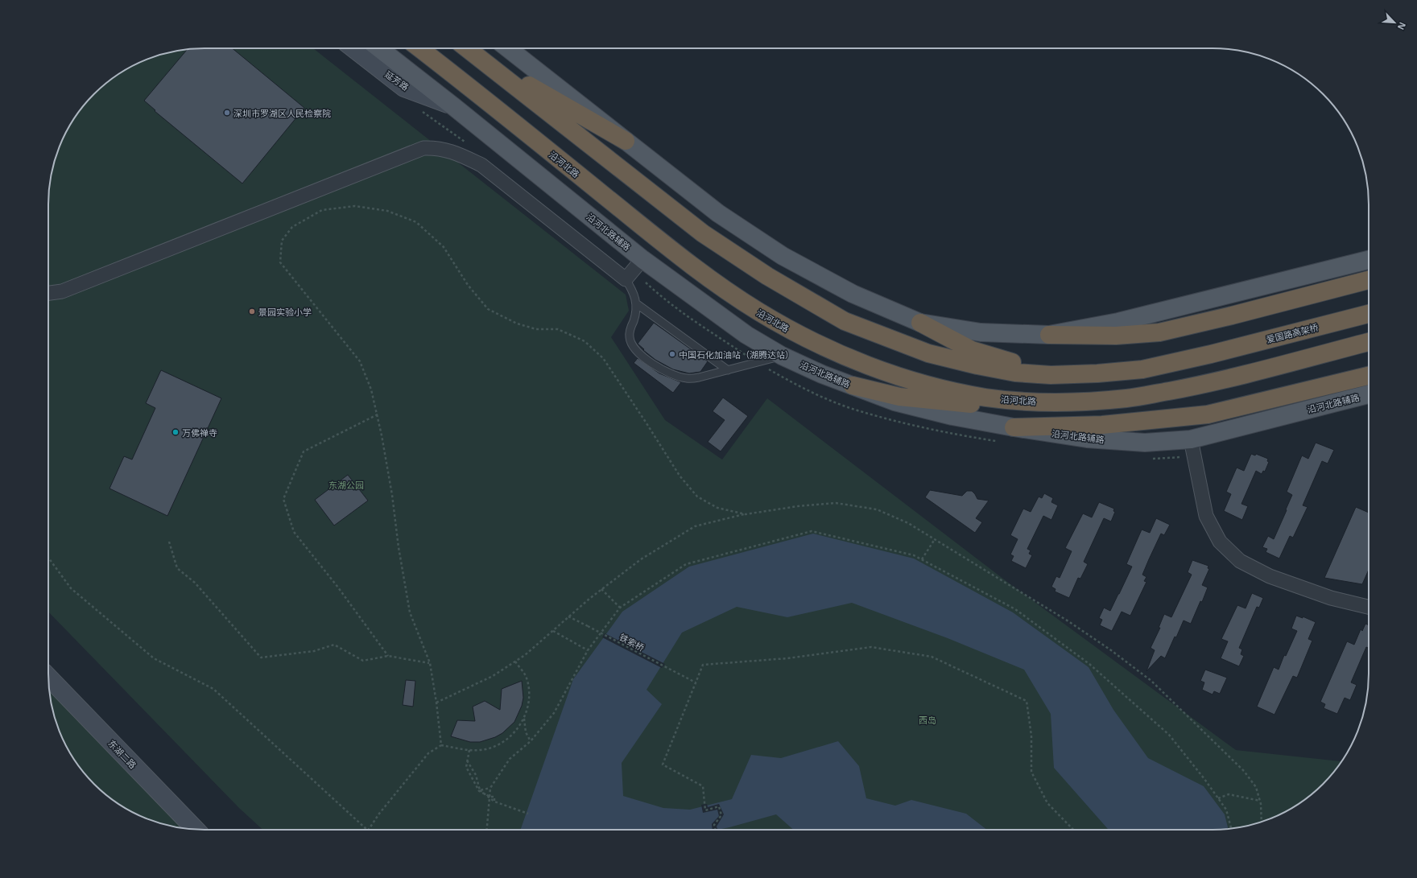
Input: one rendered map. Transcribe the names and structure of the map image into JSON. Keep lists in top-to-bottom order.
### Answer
{
  "streets": {
    "highway": ["沿河北路", "爱国路高架桥"],
    "main road": ["沿河北路辅路"],
    "street": ["延芳路", "东湖二路"],
    "path": ["铁索桥"]
  },
  "crossings": [
    ["延芳路", "沿河北路辅路"]
  ],
  "parks": ["东湖公园", "西岛"],
  "places": [
    "深圳市罗湖区人民检察院",
    "景园实验小学",
    "中国石化加油站（湖腾达站）",
    "万佛禅寺"
  ],
  "north": "bottom right"
}
